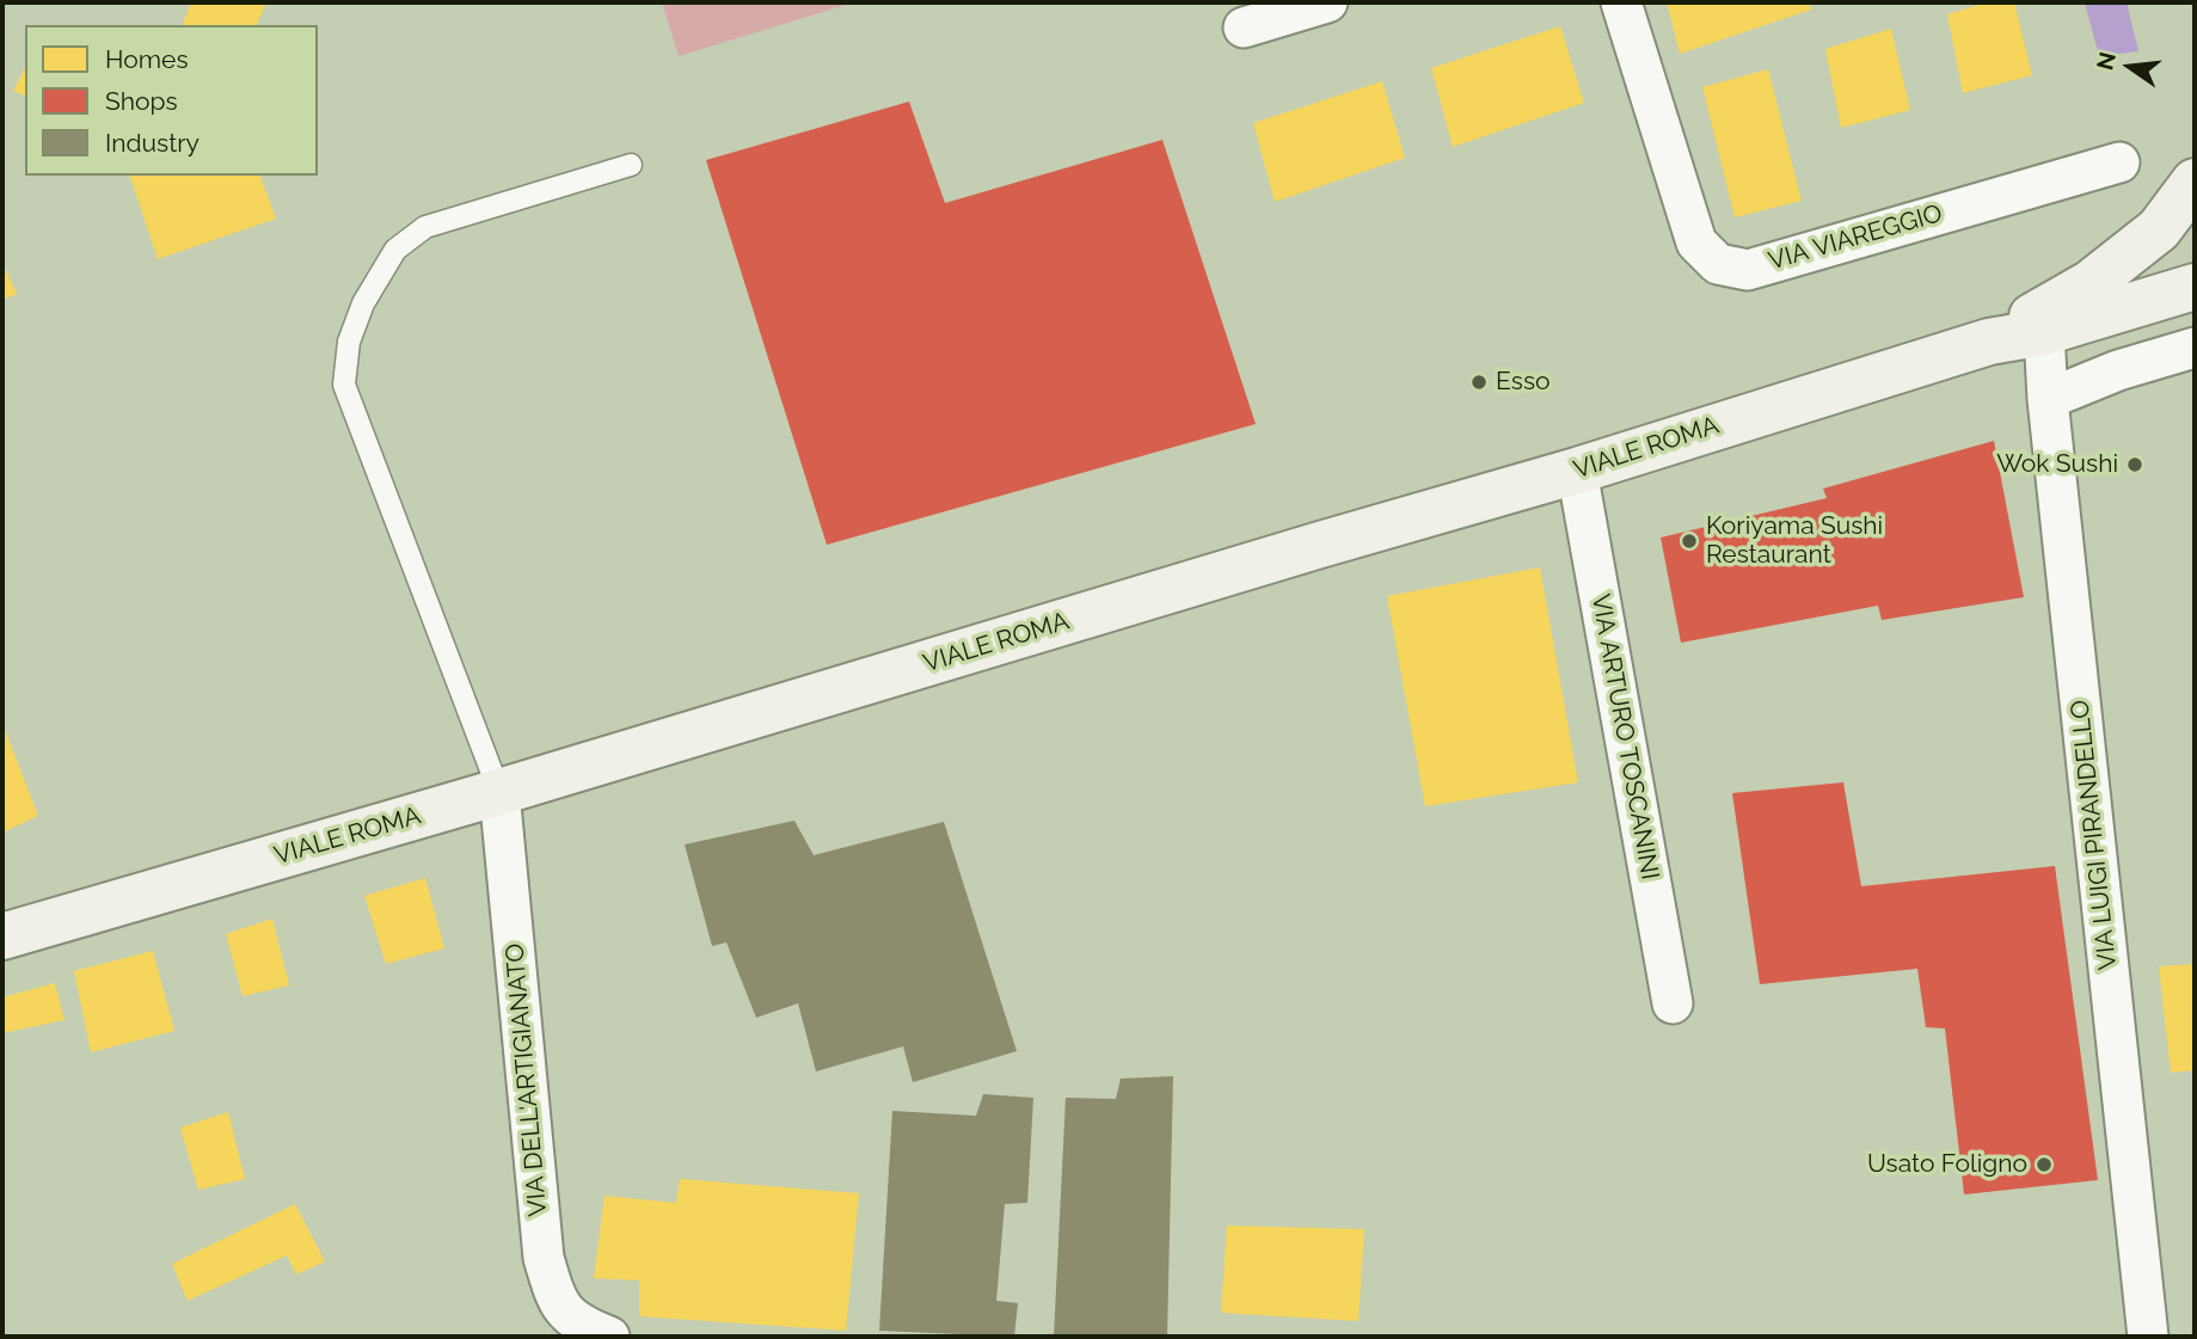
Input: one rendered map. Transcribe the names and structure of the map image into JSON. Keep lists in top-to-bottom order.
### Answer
{
  "streets": {
    "main road": ["VIALE ROMA"],
    "street": [
      "VIA VIAREGGIO",
      "VIA ARTURO TOSCANINI",
      "VIA LUIGI PIRANDELLO",
      "VIA DELL'ARTIGIANATO"
    ]
  },
  "crossings": [
    ["VIALE ROMA", "VIA ARTURO TOSCANINI"],
    ["VIALE ROMA", "VIA LUIGI PIRANDELLO"],
    ["VIALE ROMA", "VIA DELL'ARTIGIANATO"]
  ],
  "places": [
    "Esso",
    "Wok Sushi",
    "Koriyama Sushi Restaurant",
    "Usato Foligno"
  ],
  "legend": ["Homes", "Shops", "Industry"],
  "north": "left"
}
